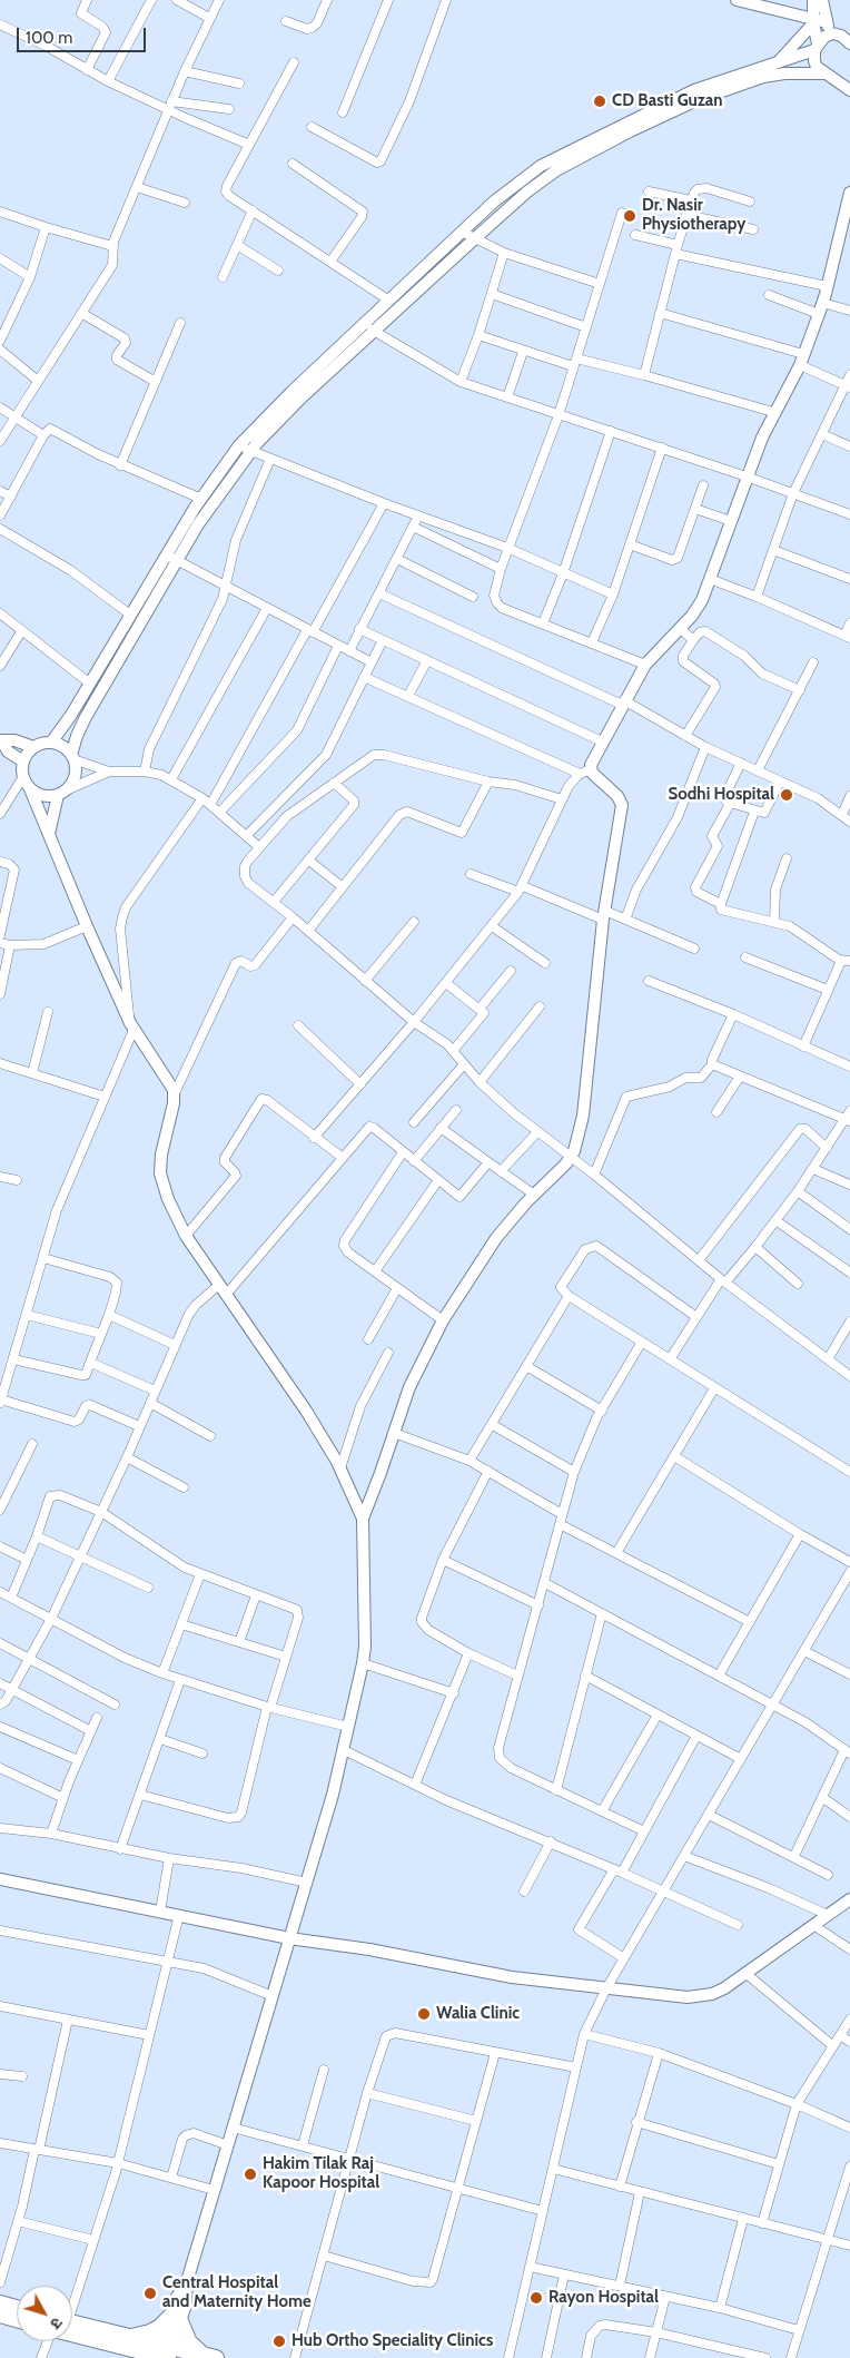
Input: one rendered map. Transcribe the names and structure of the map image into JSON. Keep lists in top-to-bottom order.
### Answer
{
  "places": [
    "CD Basti Guzan",
    "Dr. Nasir Physiotherapy",
    "Sodhi Hospital",
    "Walia Clinic",
    "Hakim Tilak Raj Kapoor Hospital",
    "Central Hospital and Maternity Home",
    "Rayon Hospital",
    "Hub Ortho Speciality Clinics"
  ],
  "scale_bar": "100 m",
  "north": "bottom right"
}
